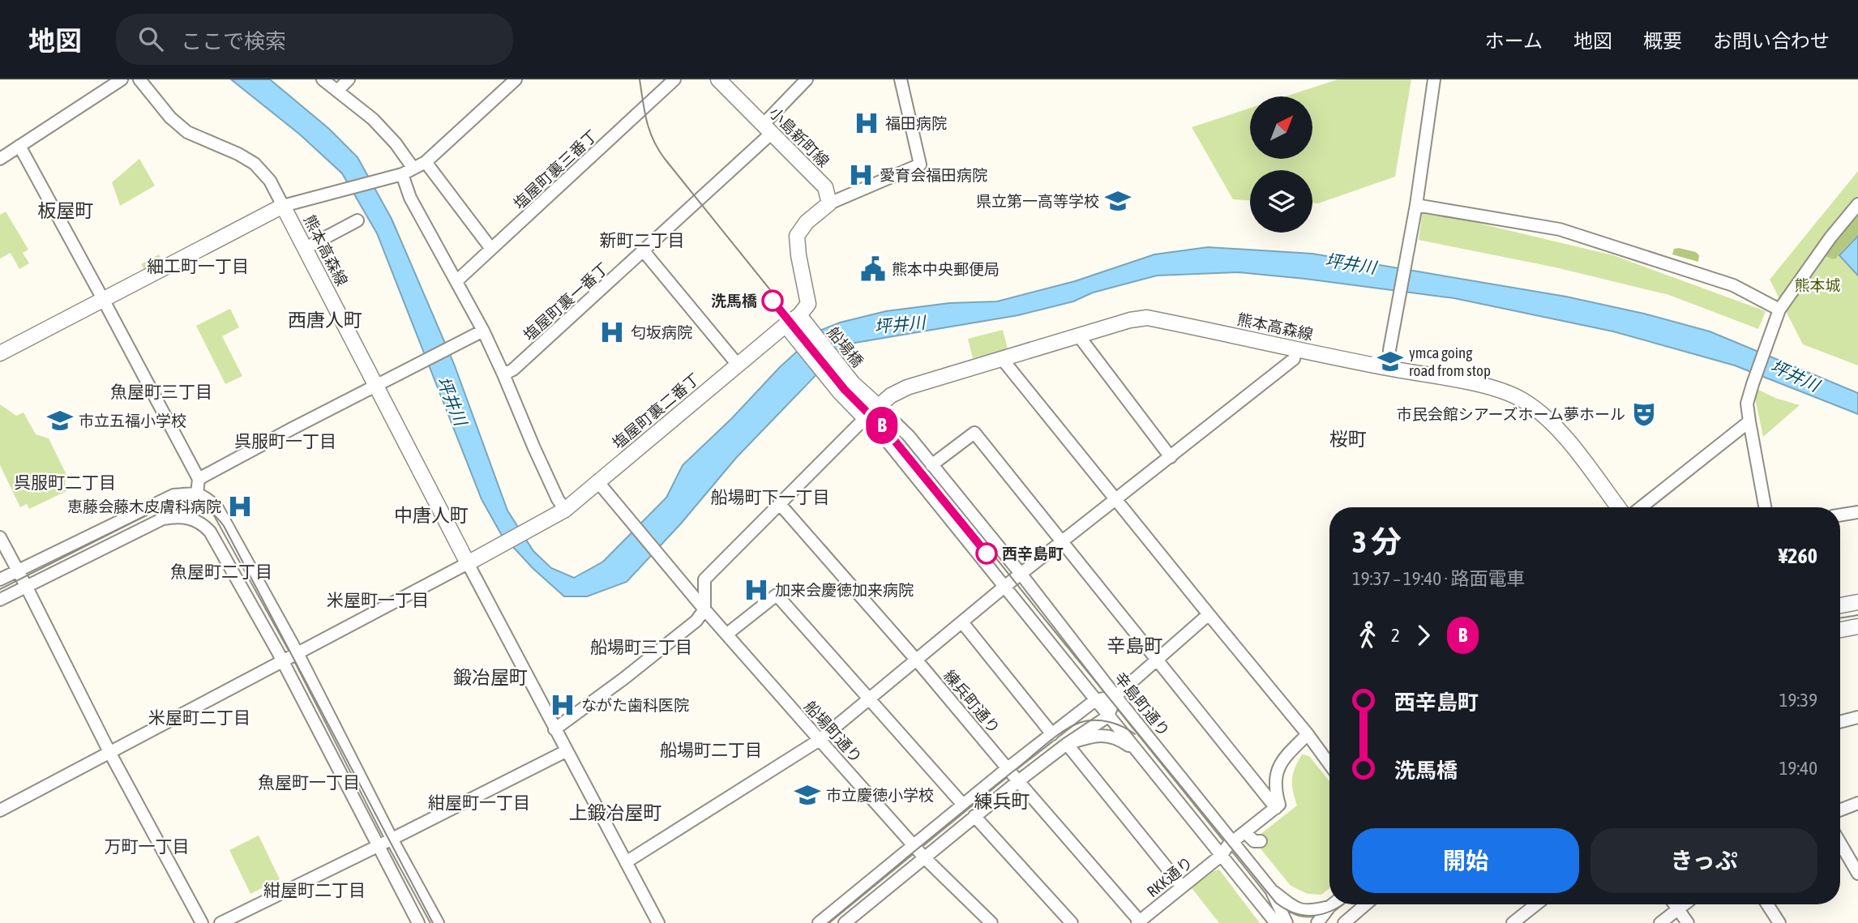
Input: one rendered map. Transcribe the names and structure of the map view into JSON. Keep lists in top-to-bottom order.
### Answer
{
  "streets": {
    "main road": [
      "小島新町線",
      "熊本高森線",
      "船場橋",
      "塩屋町裏二番丁"
    ],
    "street": [
      "塩屋町裏三番丁",
      "塩屋町裏一番丁",
      "練兵町通り",
      "辛島町通り",
      "船場町通り",
      "RKK通り"
    ]
  },
  "crossings": [
    ["小島新町線", "塩屋町裏一番丁"],
    ["熊本高森線", "船場橋"],
    ["熊本高森線", "塩屋町裏二番丁"],
    ["熊本高森線", "辛島町通り"],
    ["船場橋", "塩屋町裏二番丁"],
    ["船場橋", "辛島町通り"],
    ["塩屋町裏二番丁", "船場町通り"],
    ["練兵町通り", "RKK通り"],
    ["辛島町通り", "RKK通り"]
  ],
  "districts": [
    "板屋町",
    "新町二丁目",
    "細工町一丁目",
    "西唐人町",
    "魚屋町三丁目",
    "桜町",
    "呉服町一丁目",
    "呉服町二丁目",
    "船場町下一丁目",
    "中唐人町",
    "魚屋町二丁目",
    "米屋町一丁目",
    "辛島町",
    "船場町三丁目",
    "鍛冶屋町",
    "米屋町二丁目",
    "船場町二丁目",
    "魚屋町一丁目",
    "練兵町",
    "紺屋町一丁目",
    "上鍛冶屋町",
    "万町一丁目",
    "紺屋町二丁目"
  ],
  "water": ["坪井川"],
  "parks": ["熊本城"],
  "places": {
    "hospital": [
      "福田病院",
      "愛育会福田病院",
      "匂坂病院",
      "恵藤会藤木皮膚科病院",
      "加来会慶徳加来病院",
      "ながた歯科医院"
    ],
    "school or university": [
      "県立第一高等学校",
      "ymca going road from stop",
      "市立五福小学校",
      "市立慶徳小学校"
    ],
    "public building": ["熊本中央郵便局"],
    "other": ["洗馬橋", "西辛島町"],
    "theatre": ["市民会館シアーズホーム夢ホール"]
  },
  "lines": ["tram line B"],
  "north": "top right",
  "page": {
    "header": "地図",
    "search": "ここで検索",
    "nav": [
      "ホーム",
      "地図",
      "概要",
      "お問い合わせ"
    ],
    "on_map": "B",
    "heading": ["3 分", "19:37 – 19:40 · 路面電車", "¥260"],
    "legs": ["2", "B"],
    "list": [
      {
        "name": "西辛島町",
        "value": "19:39"
      },
      {
        "name": "洗馬橋",
        "value": "19:40"
      }
    ],
    "buttons": ["開始", "きっぷ"]
  }
}
